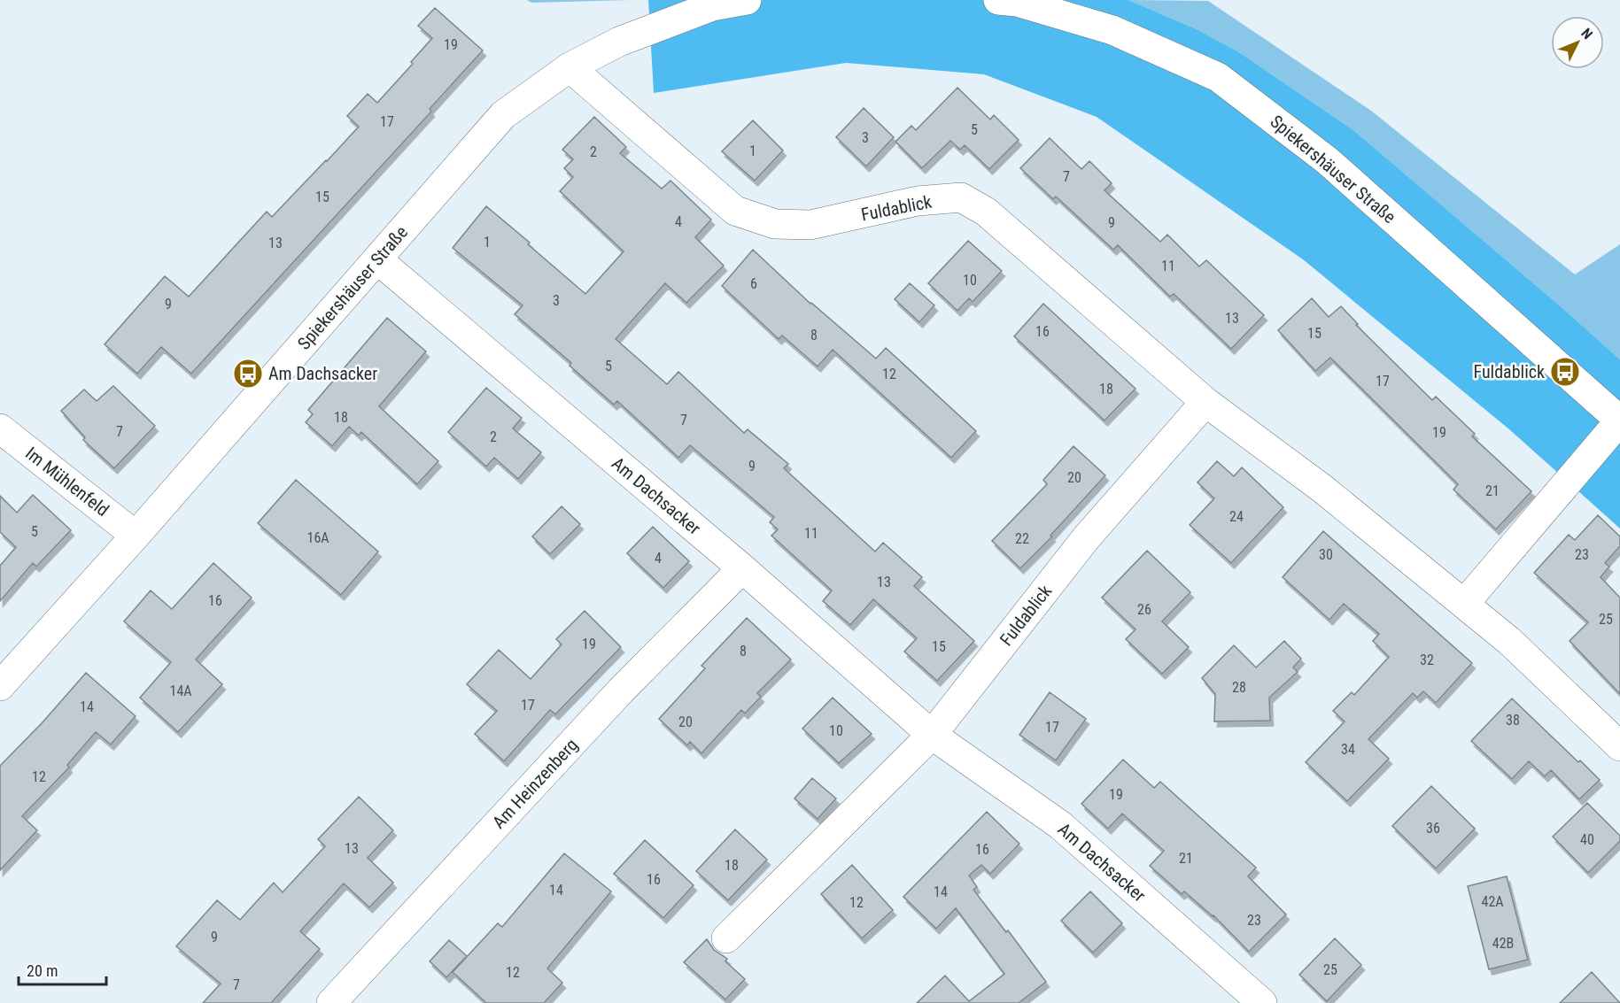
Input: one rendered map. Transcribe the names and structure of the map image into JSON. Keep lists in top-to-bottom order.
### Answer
{
  "streets": {
    "street": [
      "Spiekershäuser Straße",
      "Fuldablick",
      "Im Mühlenfeld",
      "Am Dachsacker",
      "Am Heinzenberg"
    ]
  },
  "crossings": [
    ["Spiekershäuser Straße", "Fuldablick"],
    ["Spiekershäuser Straße", "Im Mühlenfeld"],
    ["Spiekershäuser Straße", "Am Dachsacker"],
    ["Fuldablick", "Am Dachsacker"],
    ["Am Dachsacker", "Am Heinzenberg"]
  ],
  "places": {
    "bus stop": ["Fuldablick", "Am Dachsacker"]
  },
  "house_numbers": [
    "19",
    "17",
    "5",
    "3",
    "1",
    "2",
    "7",
    "15",
    "4",
    "9",
    "1",
    "13",
    "11",
    "10",
    "6",
    "3",
    "9",
    "13",
    "16",
    "15",
    "8",
    "5",
    "12",
    "17",
    "18",
    "18",
    "7",
    "7",
    "19",
    "2",
    "9",
    "20",
    "21",
    "24",
    "5",
    "11",
    "16A",
    "22",
    "30",
    "23",
    "4",
    "13",
    "16",
    "26",
    "25",
    "19",
    "15",
    "8",
    "32",
    "28",
    "14A",
    "17",
    "14",
    "38",
    "20",
    "17",
    "10",
    "34",
    "12",
    "19",
    "36",
    "40",
    "13",
    "16",
    "21",
    "18",
    "16",
    "14",
    "14",
    "42A",
    "12",
    "23",
    "9",
    "42B",
    "25",
    "12",
    "7"
  ],
  "scale_bar": "20 m",
  "north": "top right"
}
